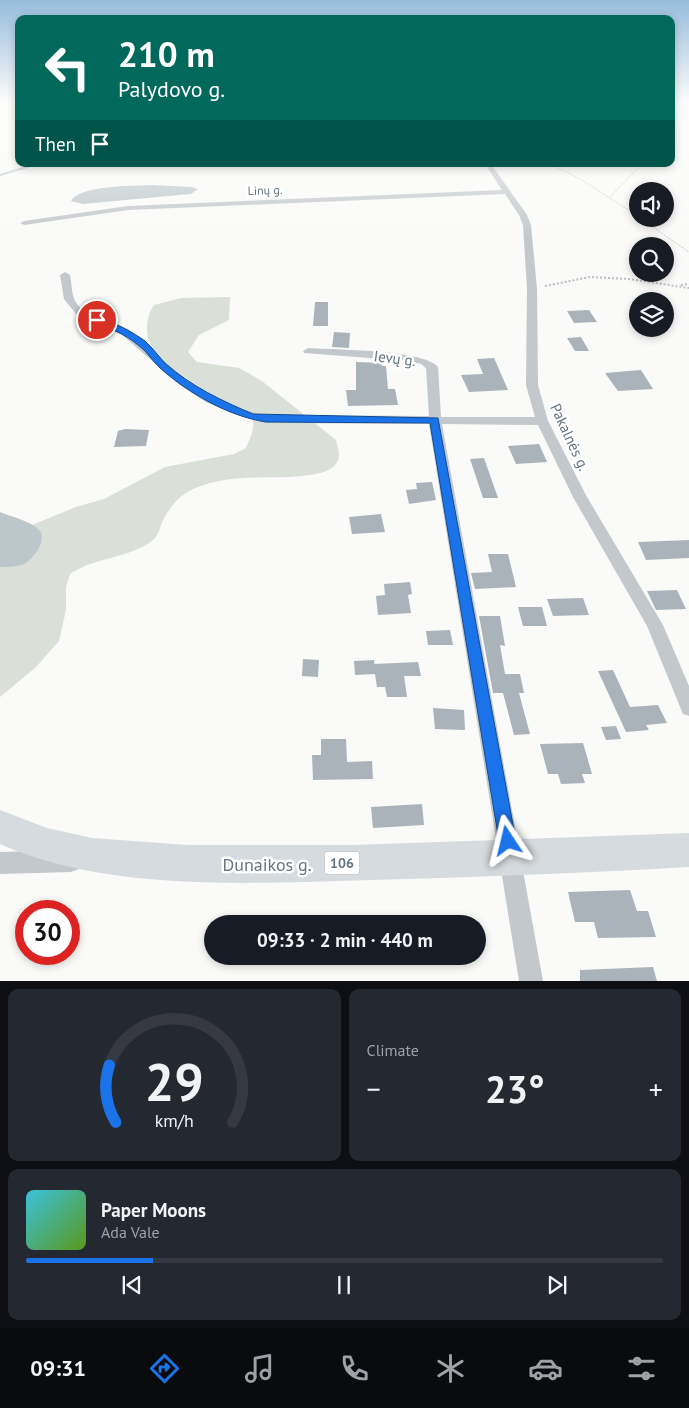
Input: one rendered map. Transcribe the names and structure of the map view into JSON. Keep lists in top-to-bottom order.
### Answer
{
  "streets": {
    "main road": ["106", "Dunaikos g."],
    "street": ["Linų g.", "Ievų g.", "Pakalnės g."]
  },
  "crossings": [
    ["Linų g.", "Pakalnės g."],
    ["Ievų g.", "Dunaikos g."]
  ],
  "page": {
    "turn": ["210 m", "Palydovo g."],
    "then": "Then",
    "limit": "30",
    "trip": "09:33 · 2 min · 440 m",
    "tile": "Climate",
    "heat": ["−", "23°", "+"],
    "song": ["Paper Moons", "Ada Vale"],
    "tabs": "09:31",
    "gauge": ["29", "km/h"]
  }
}
